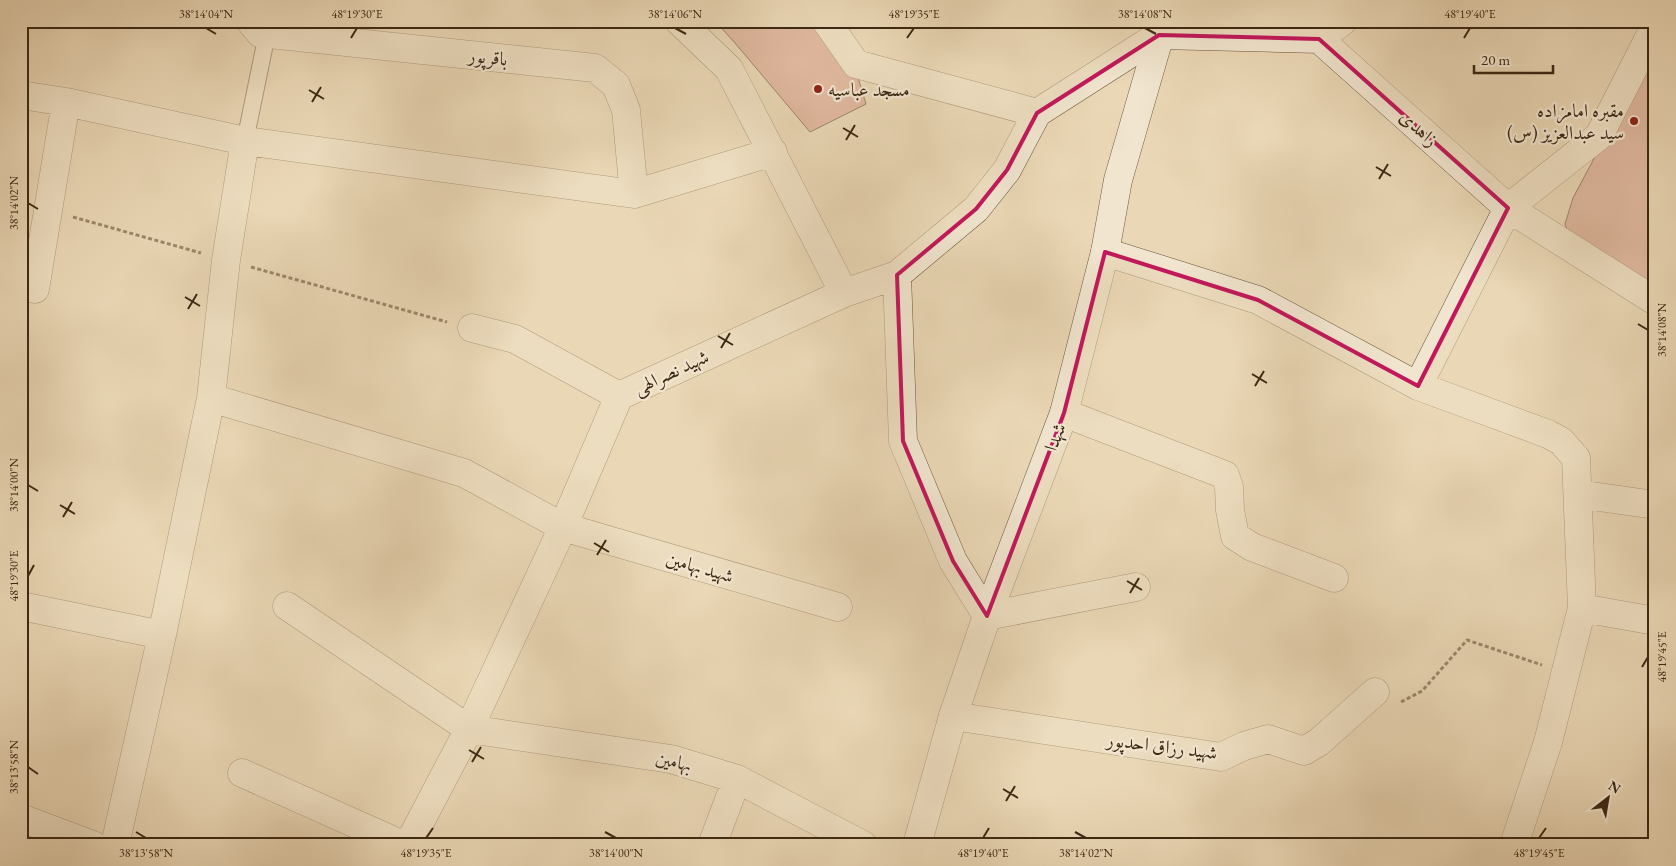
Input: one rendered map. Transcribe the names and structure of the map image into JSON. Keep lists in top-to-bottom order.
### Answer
{
  "streets": {
    "street": [
      "باقرپور",
      "زاهدی",
      "شهید نصرالهی",
      "شهدا",
      "شهید بهامین",
      "شهید رزاق احدپور",
      "بهامین"
    ]
  },
  "crossings": [
    ["شهید نصرالهی", "شهید بهامین"],
    ["شهید نصرالهی", "بهامین"],
    ["شهدا", "شهید رزاق احدپور"]
  ],
  "places": ["مسجد عباسیه", "مقبره امامزاده سید عبدالعزیز (س)"],
  "scale_bar": "20 m",
  "north": "top right",
  "coordinates": [
    "38°14'04\"N",
    "48°19'30\"E",
    "38°14'06\"N",
    "48°19'35\"E",
    "38°14'08\"N",
    "48°19'40\"E",
    "38°14'02\"N",
    "38°14'00\"N",
    "48°19'45\"E",
    "38°13'58\"N"
  ]
}
